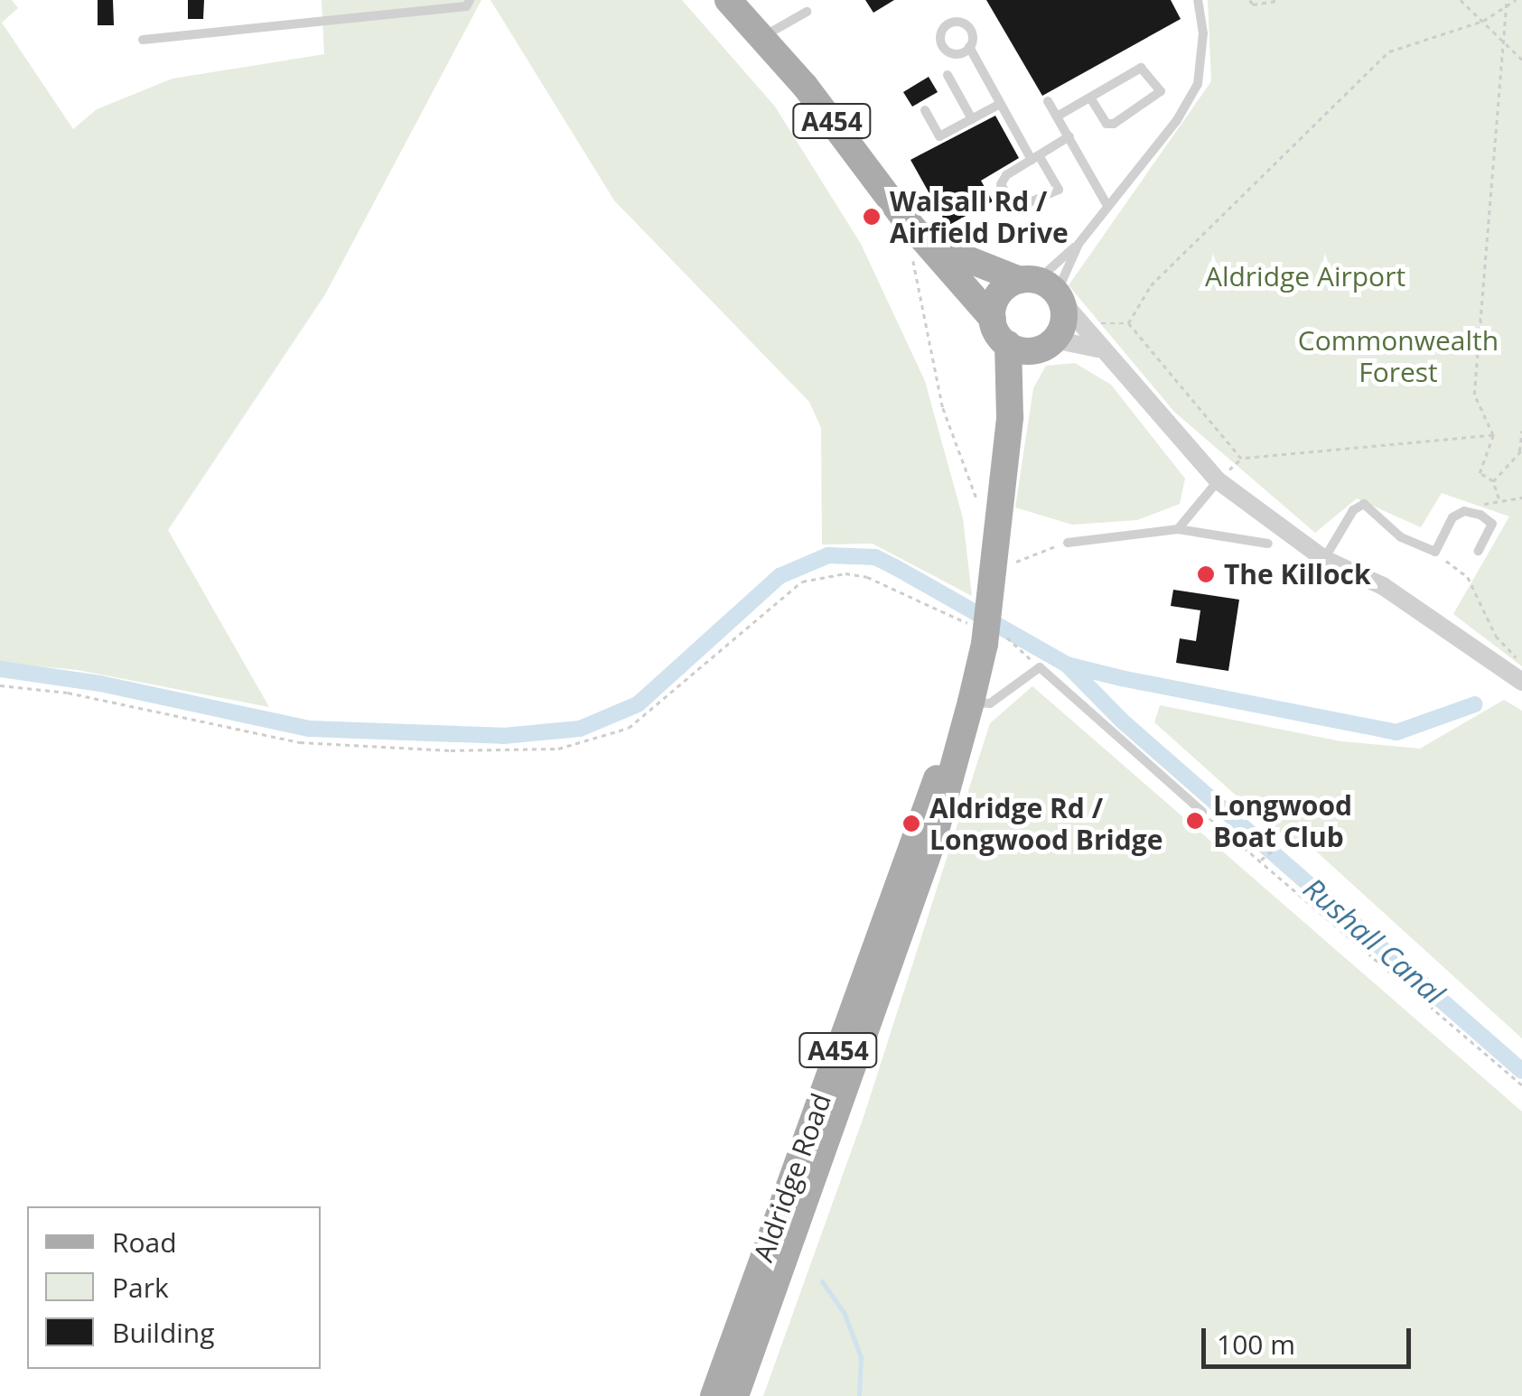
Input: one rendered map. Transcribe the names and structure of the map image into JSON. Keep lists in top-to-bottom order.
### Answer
{
  "streets": {
    "main road": ["A454", "Aldridge Road"]
  },
  "crossings": [
    ["A454", "Aldridge Road"]
  ],
  "water": ["Rushall Canal"],
  "parks": ["Aldridge Airport", "Commonwealth Forest"],
  "places": [
    "Walsall Rd / Airfield Drive",
    "The Killock",
    "Longwood Boat Club",
    "Aldridge Rd / Longwood Bridge"
  ],
  "legend": ["Road", "Park", "Building"],
  "scale_bar": "100 m"
}
